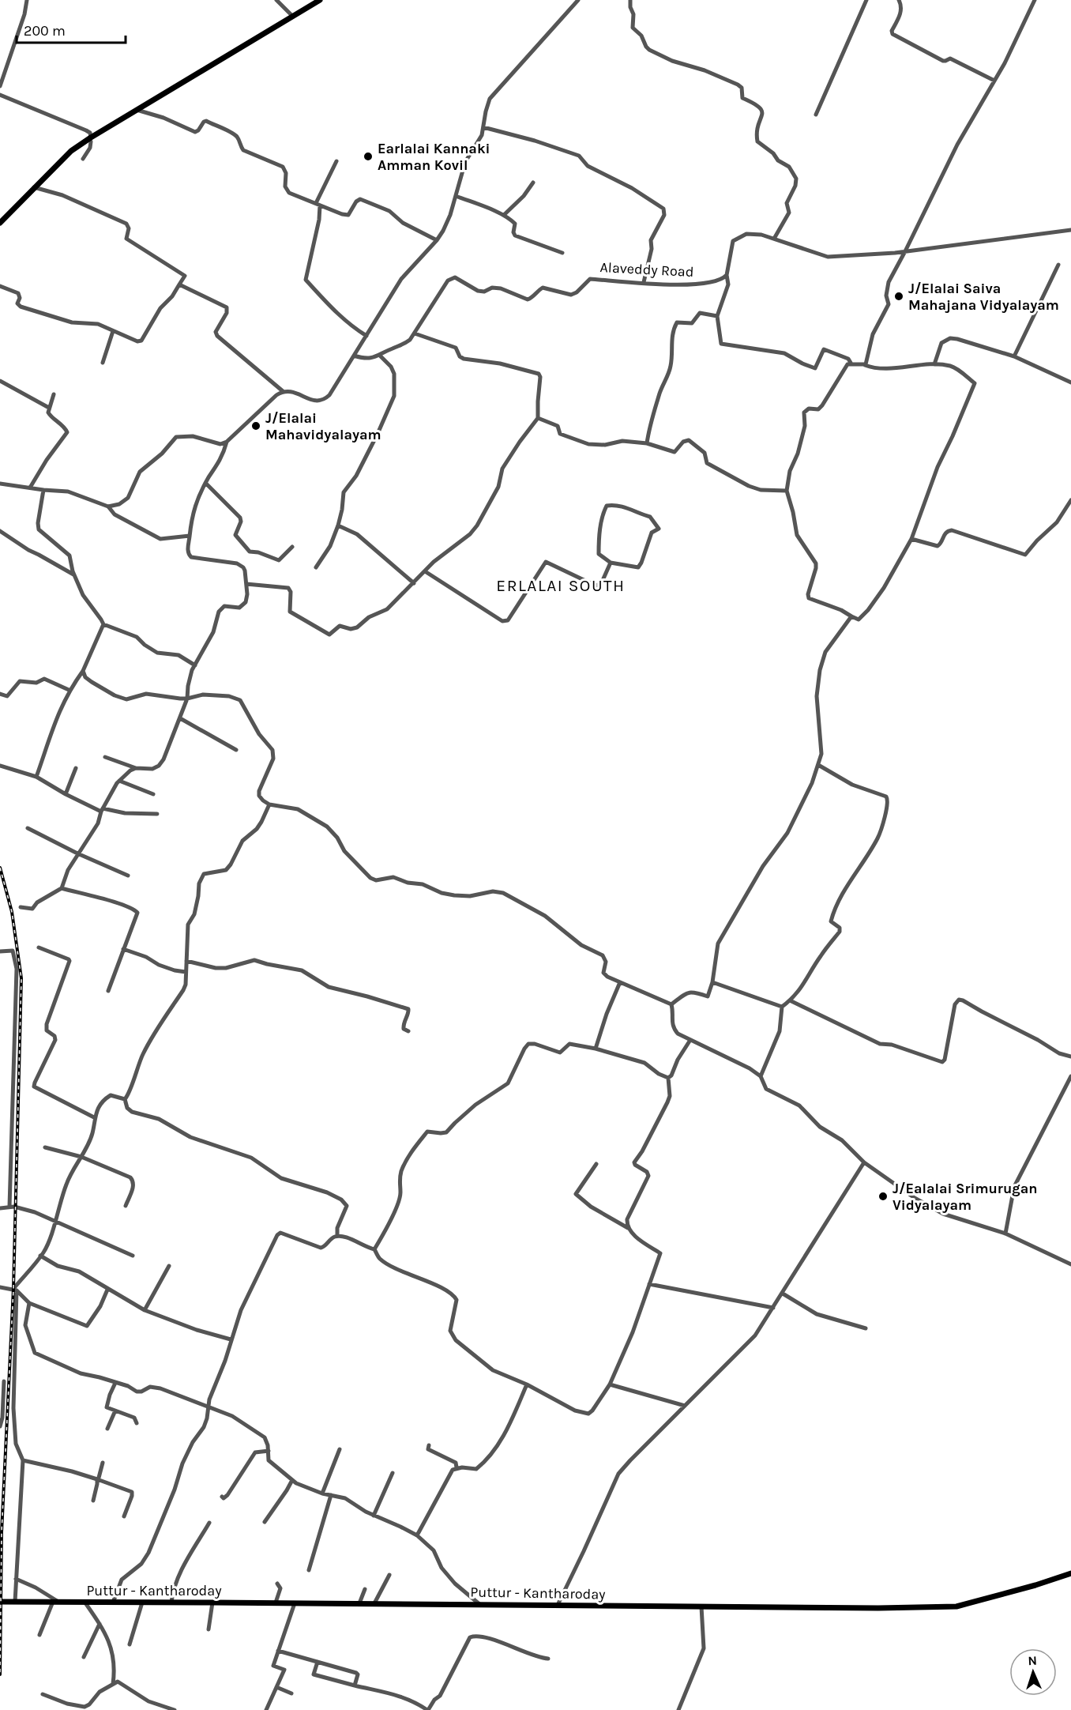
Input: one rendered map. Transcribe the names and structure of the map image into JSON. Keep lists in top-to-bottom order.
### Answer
{
  "streets": {
    "main road": ["Puttur - Kantharoday"],
    "street": ["Alaveddy Road"]
  },
  "districts": ["ERLALAI SOUTH"],
  "places": [
    "Earlalai Kannaki Amman Kovil",
    "J/Elalai Saiva Mahajana Vidyalayam",
    "J/Elalai Mahavidyalayam",
    "J/Ealalai Srimurugan Vidyalayam"
  ],
  "scale_bar": "200 m",
  "north": "top"
}
